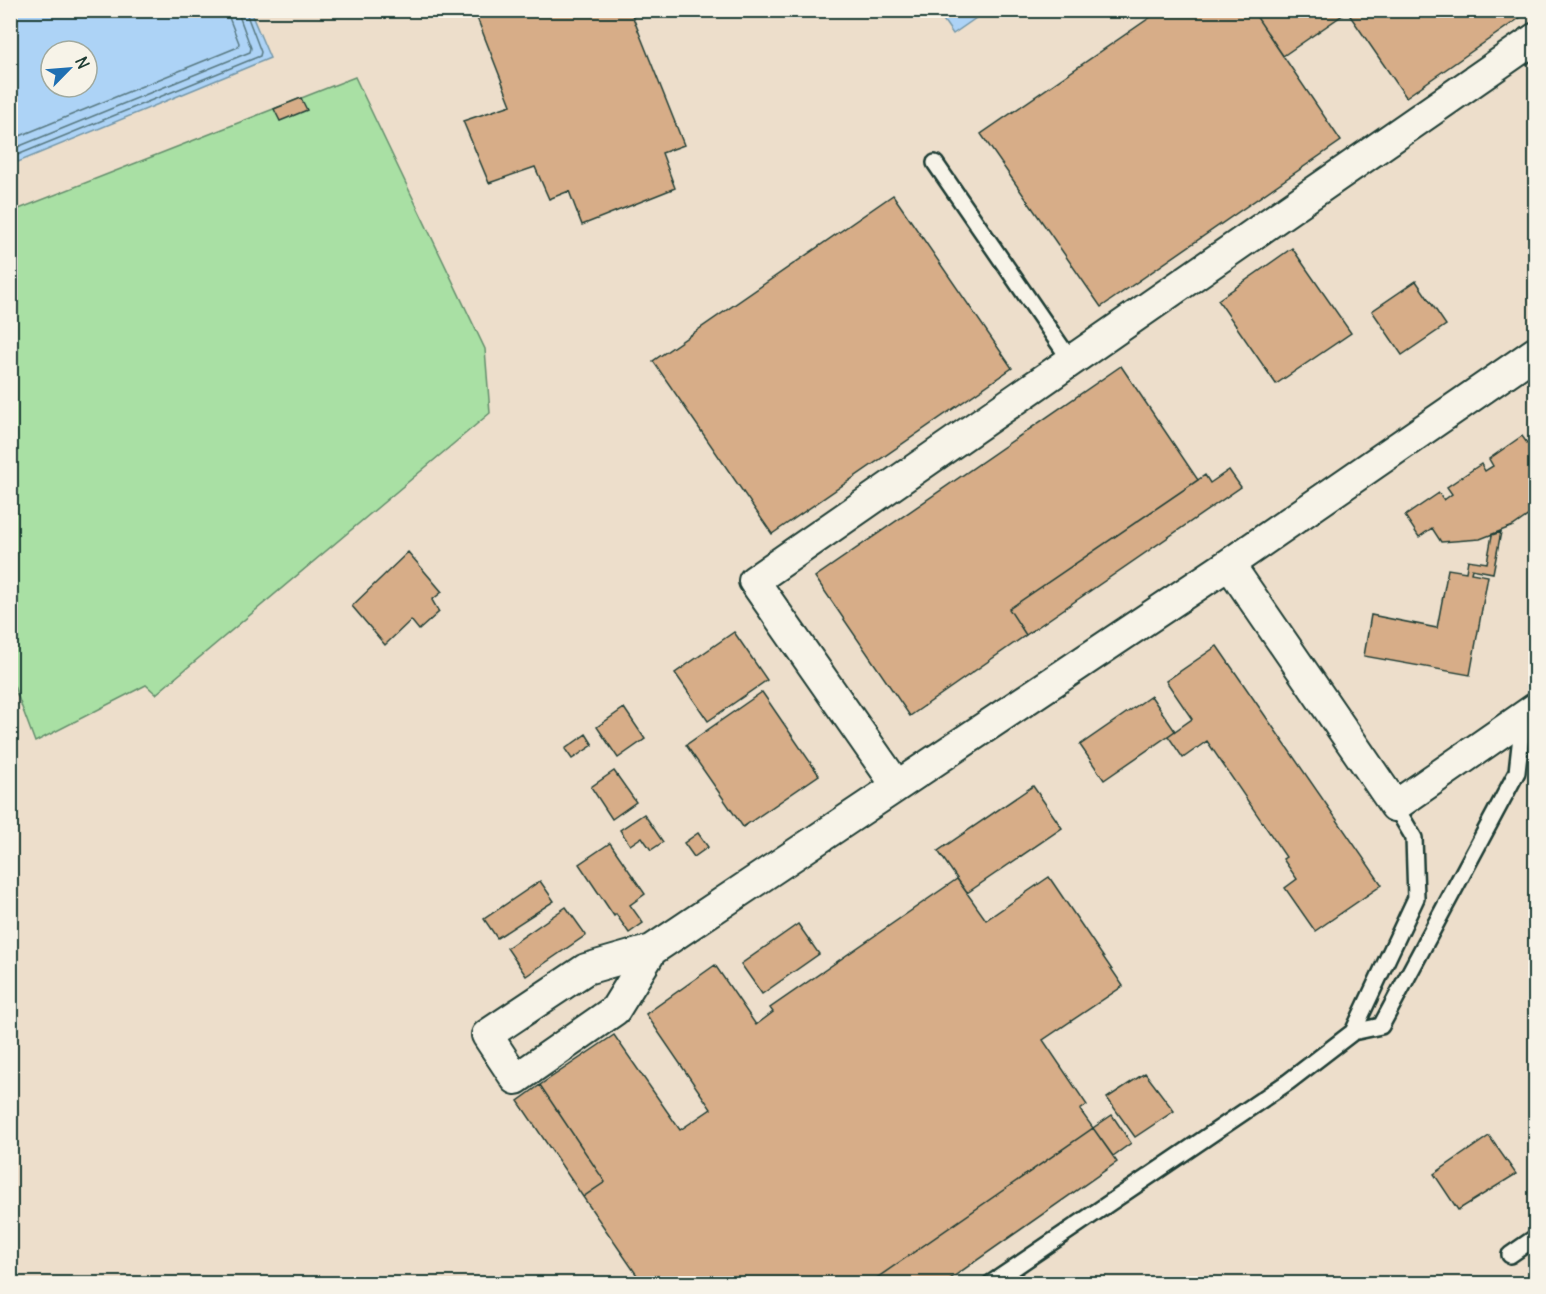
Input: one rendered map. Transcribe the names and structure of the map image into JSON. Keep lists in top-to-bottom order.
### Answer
{
  "north": "top right"
}
